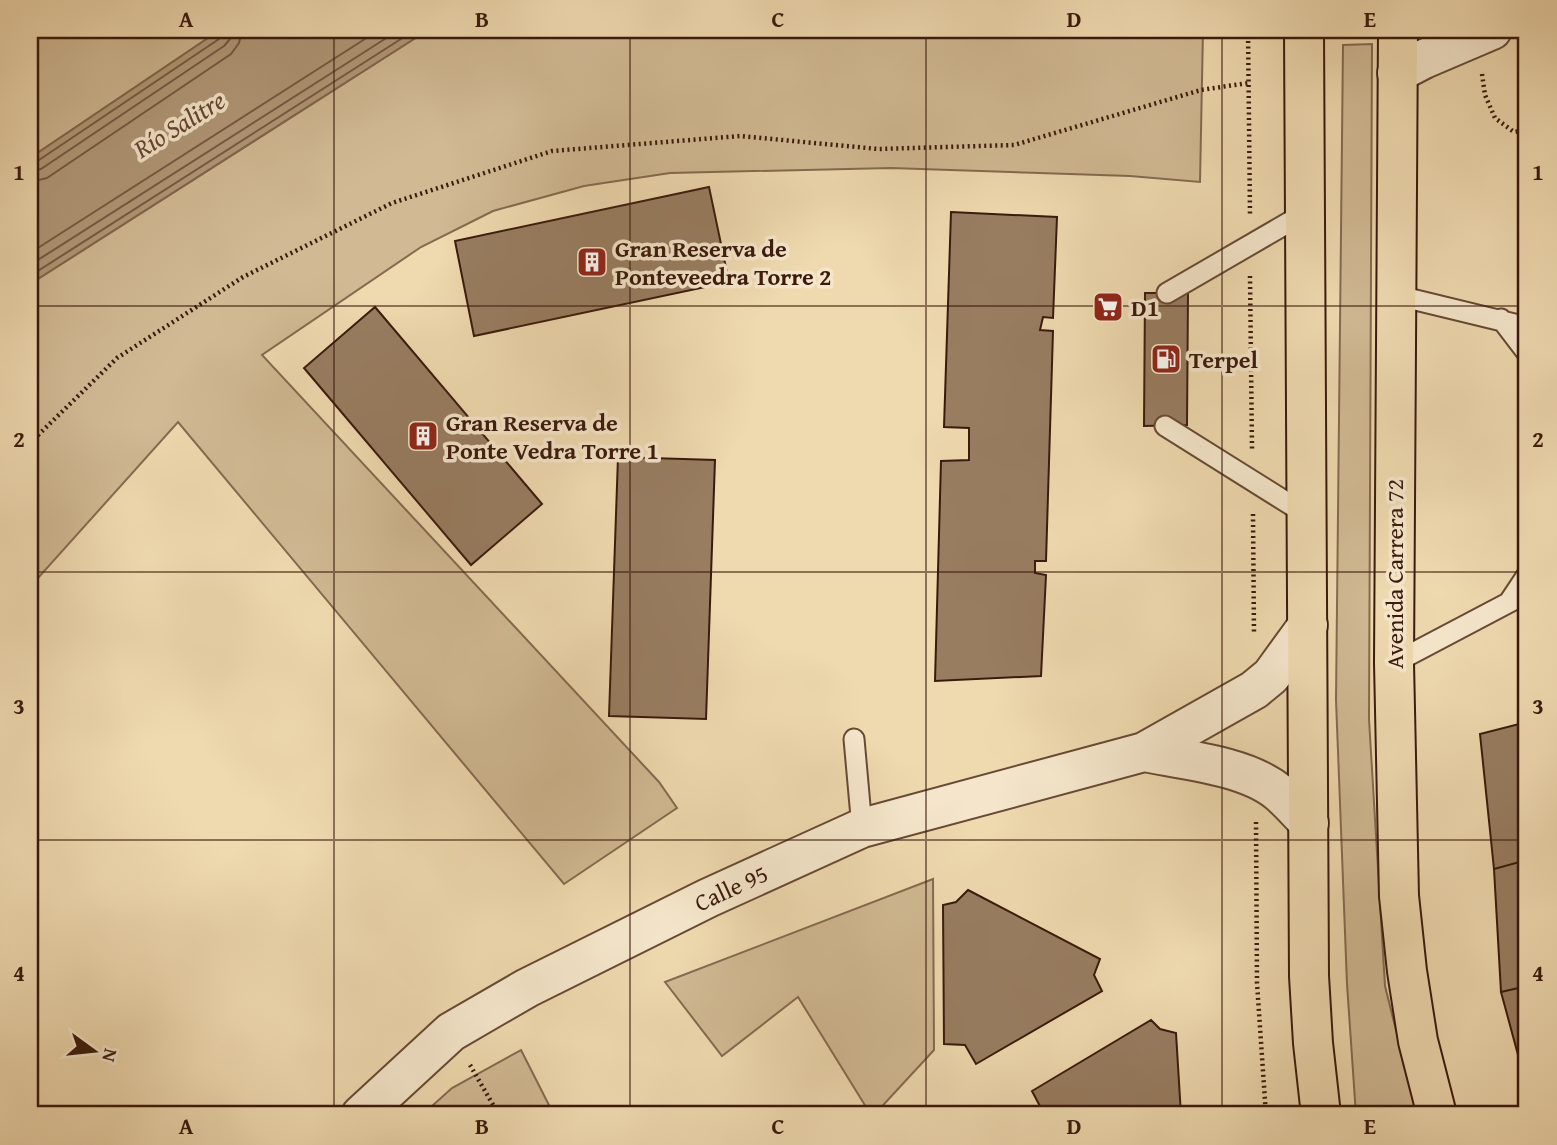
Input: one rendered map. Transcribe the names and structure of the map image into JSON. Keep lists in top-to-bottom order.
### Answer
{
  "streets": {
    "highway": ["Avenida Carrera 72"],
    "street": ["Calle 95"]
  },
  "water": ["Río Salitre"],
  "places": {
    "building": ["Gran Reserva de Ponteveedra Torre 2", "Gran Reserva de Ponte Vedra Torre 1"],
    "supermarket": ["D1"],
    "fuel station": ["Terpel"]
  },
  "north": "right",
  "grid": {
    "columns": [
      "A",
      "B",
      "C",
      "D",
      "E"
    ],
    "rows": [
      "1",
      "2",
      "3",
      "4"
    ]
  }
}
